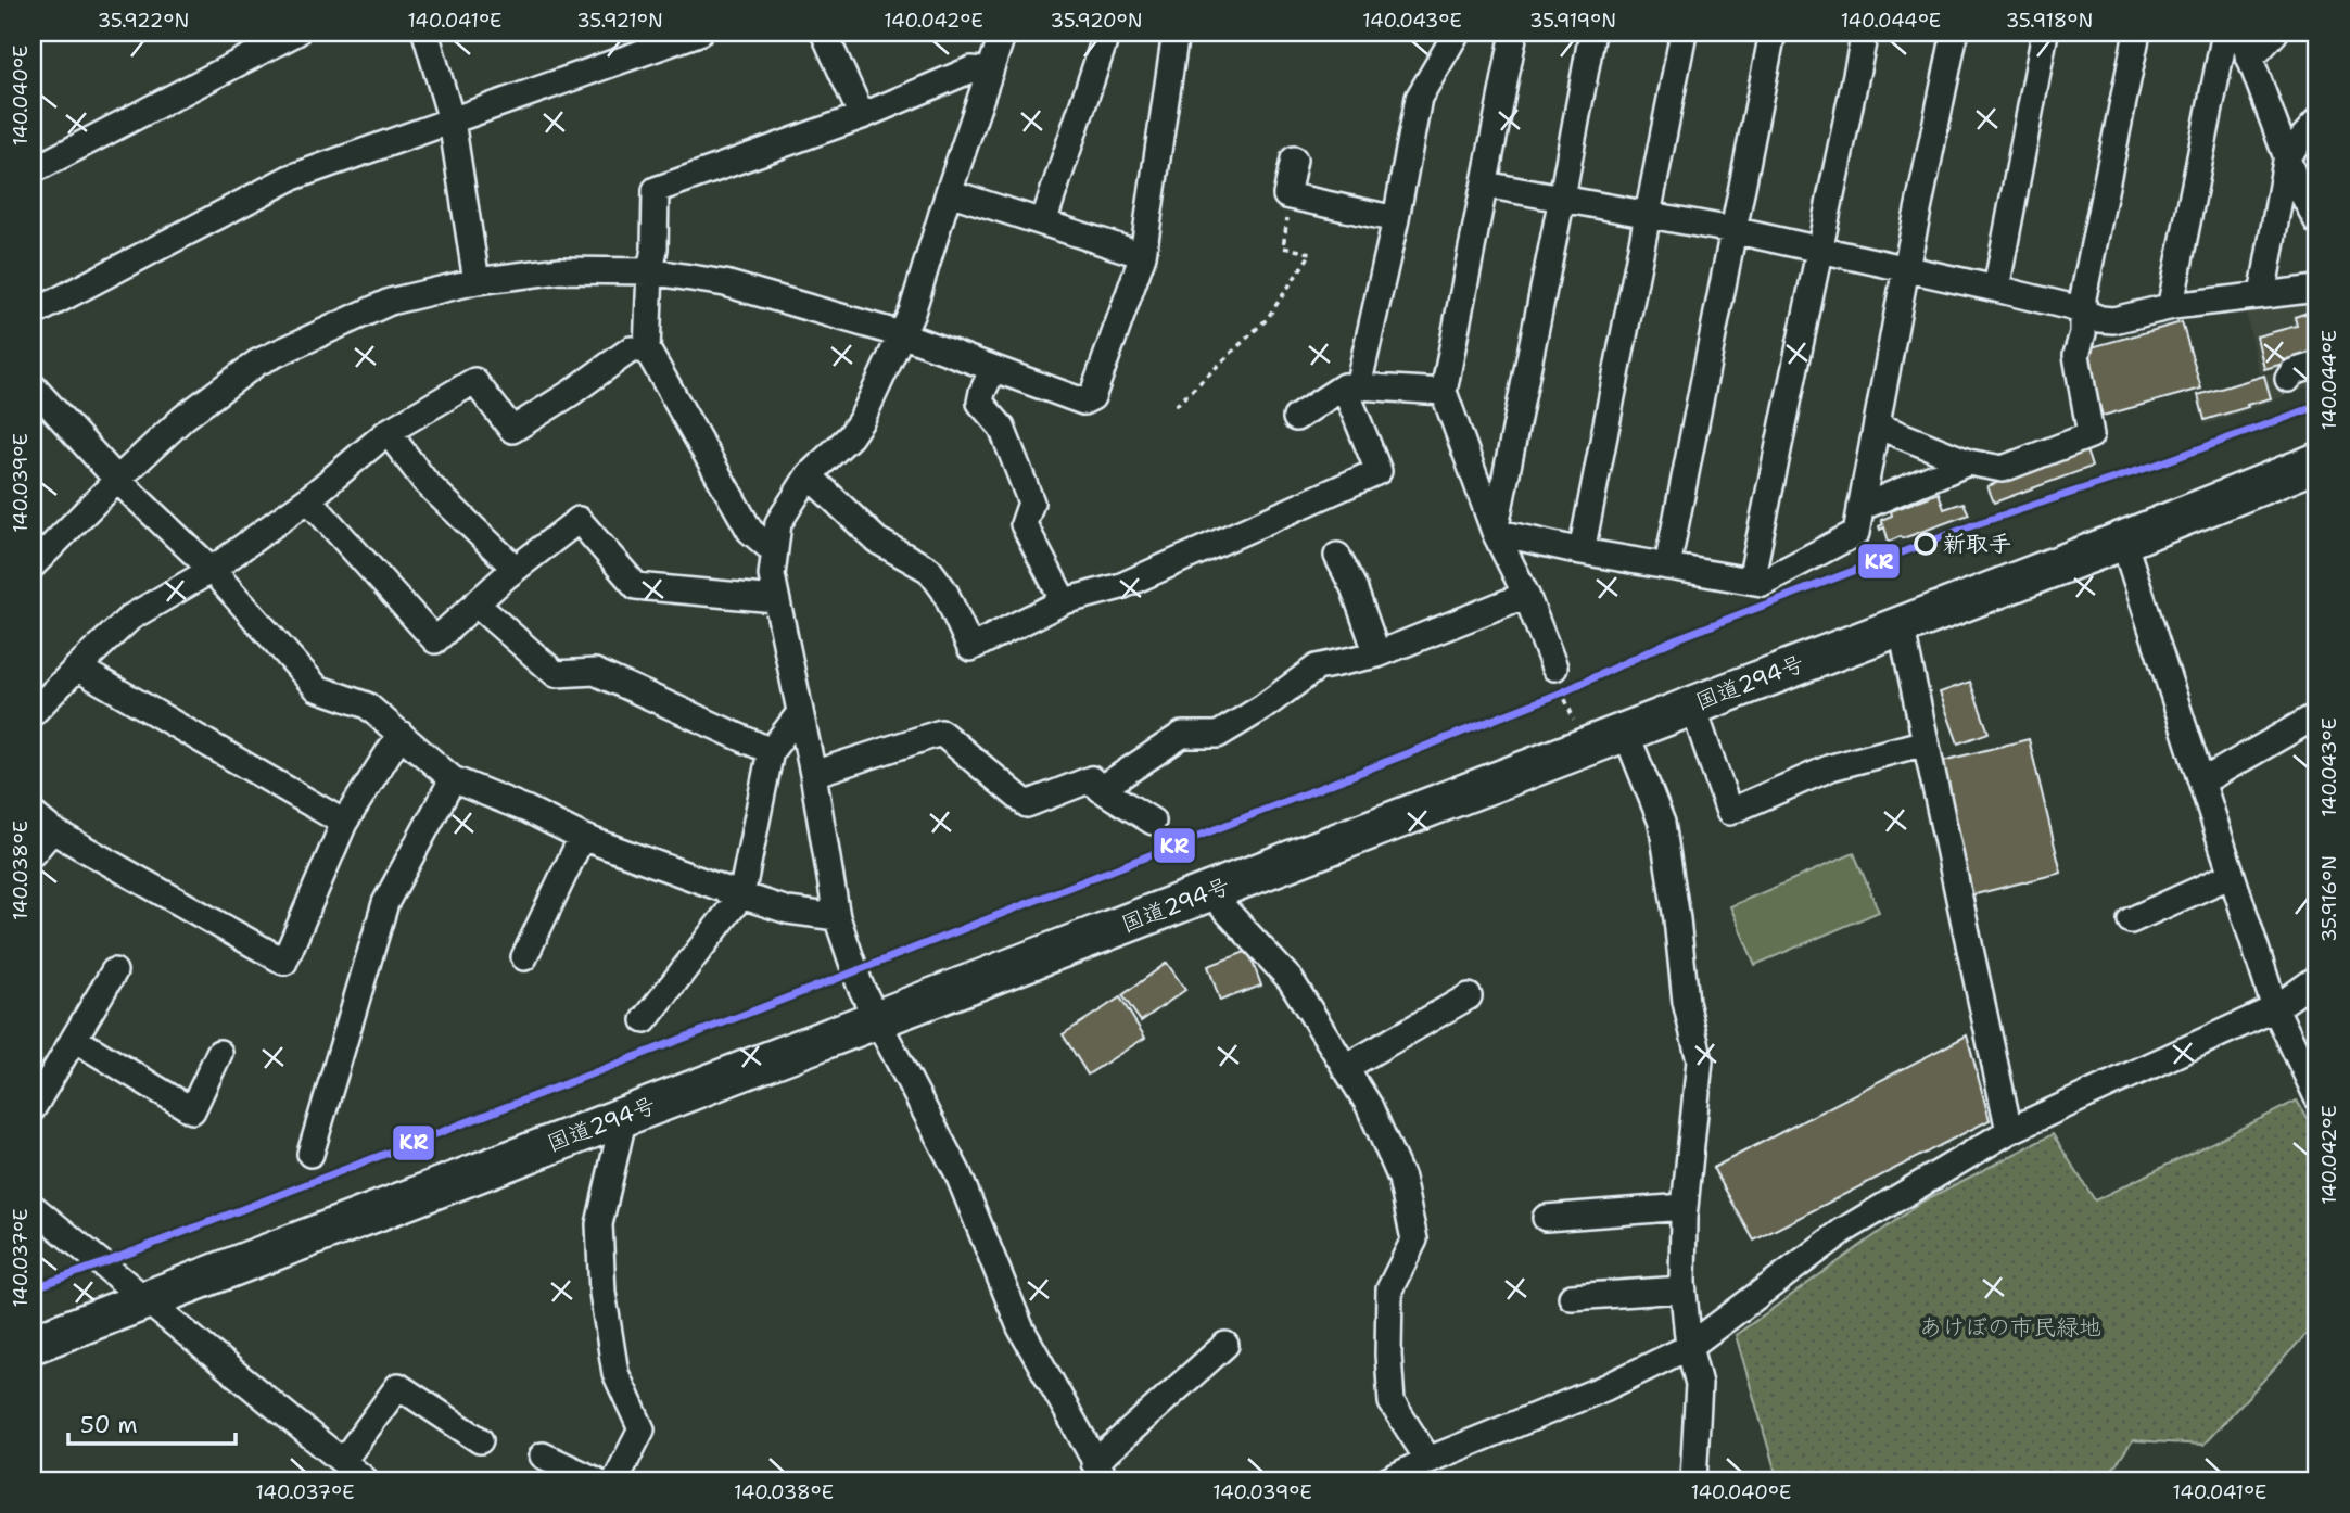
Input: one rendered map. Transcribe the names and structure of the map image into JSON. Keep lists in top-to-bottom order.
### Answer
{
  "streets": {
    "highway": ["国道294号"]
  },
  "parks": ["あけぼの市民緑地"],
  "places": ["新取手"],
  "lines": ["transit line KR"],
  "scale_bar": "50 m",
  "coordinates": [
    "35.922°N",
    "140.041°E",
    "35.921°N",
    "140.042°E",
    "35.920°N",
    "140.043°E",
    "35.919°N",
    "140.044°E",
    "35.918°N",
    "140.040°E",
    "140.039°E",
    "140.038°E",
    "35.916°N",
    "140.037°E"
  ]
}
